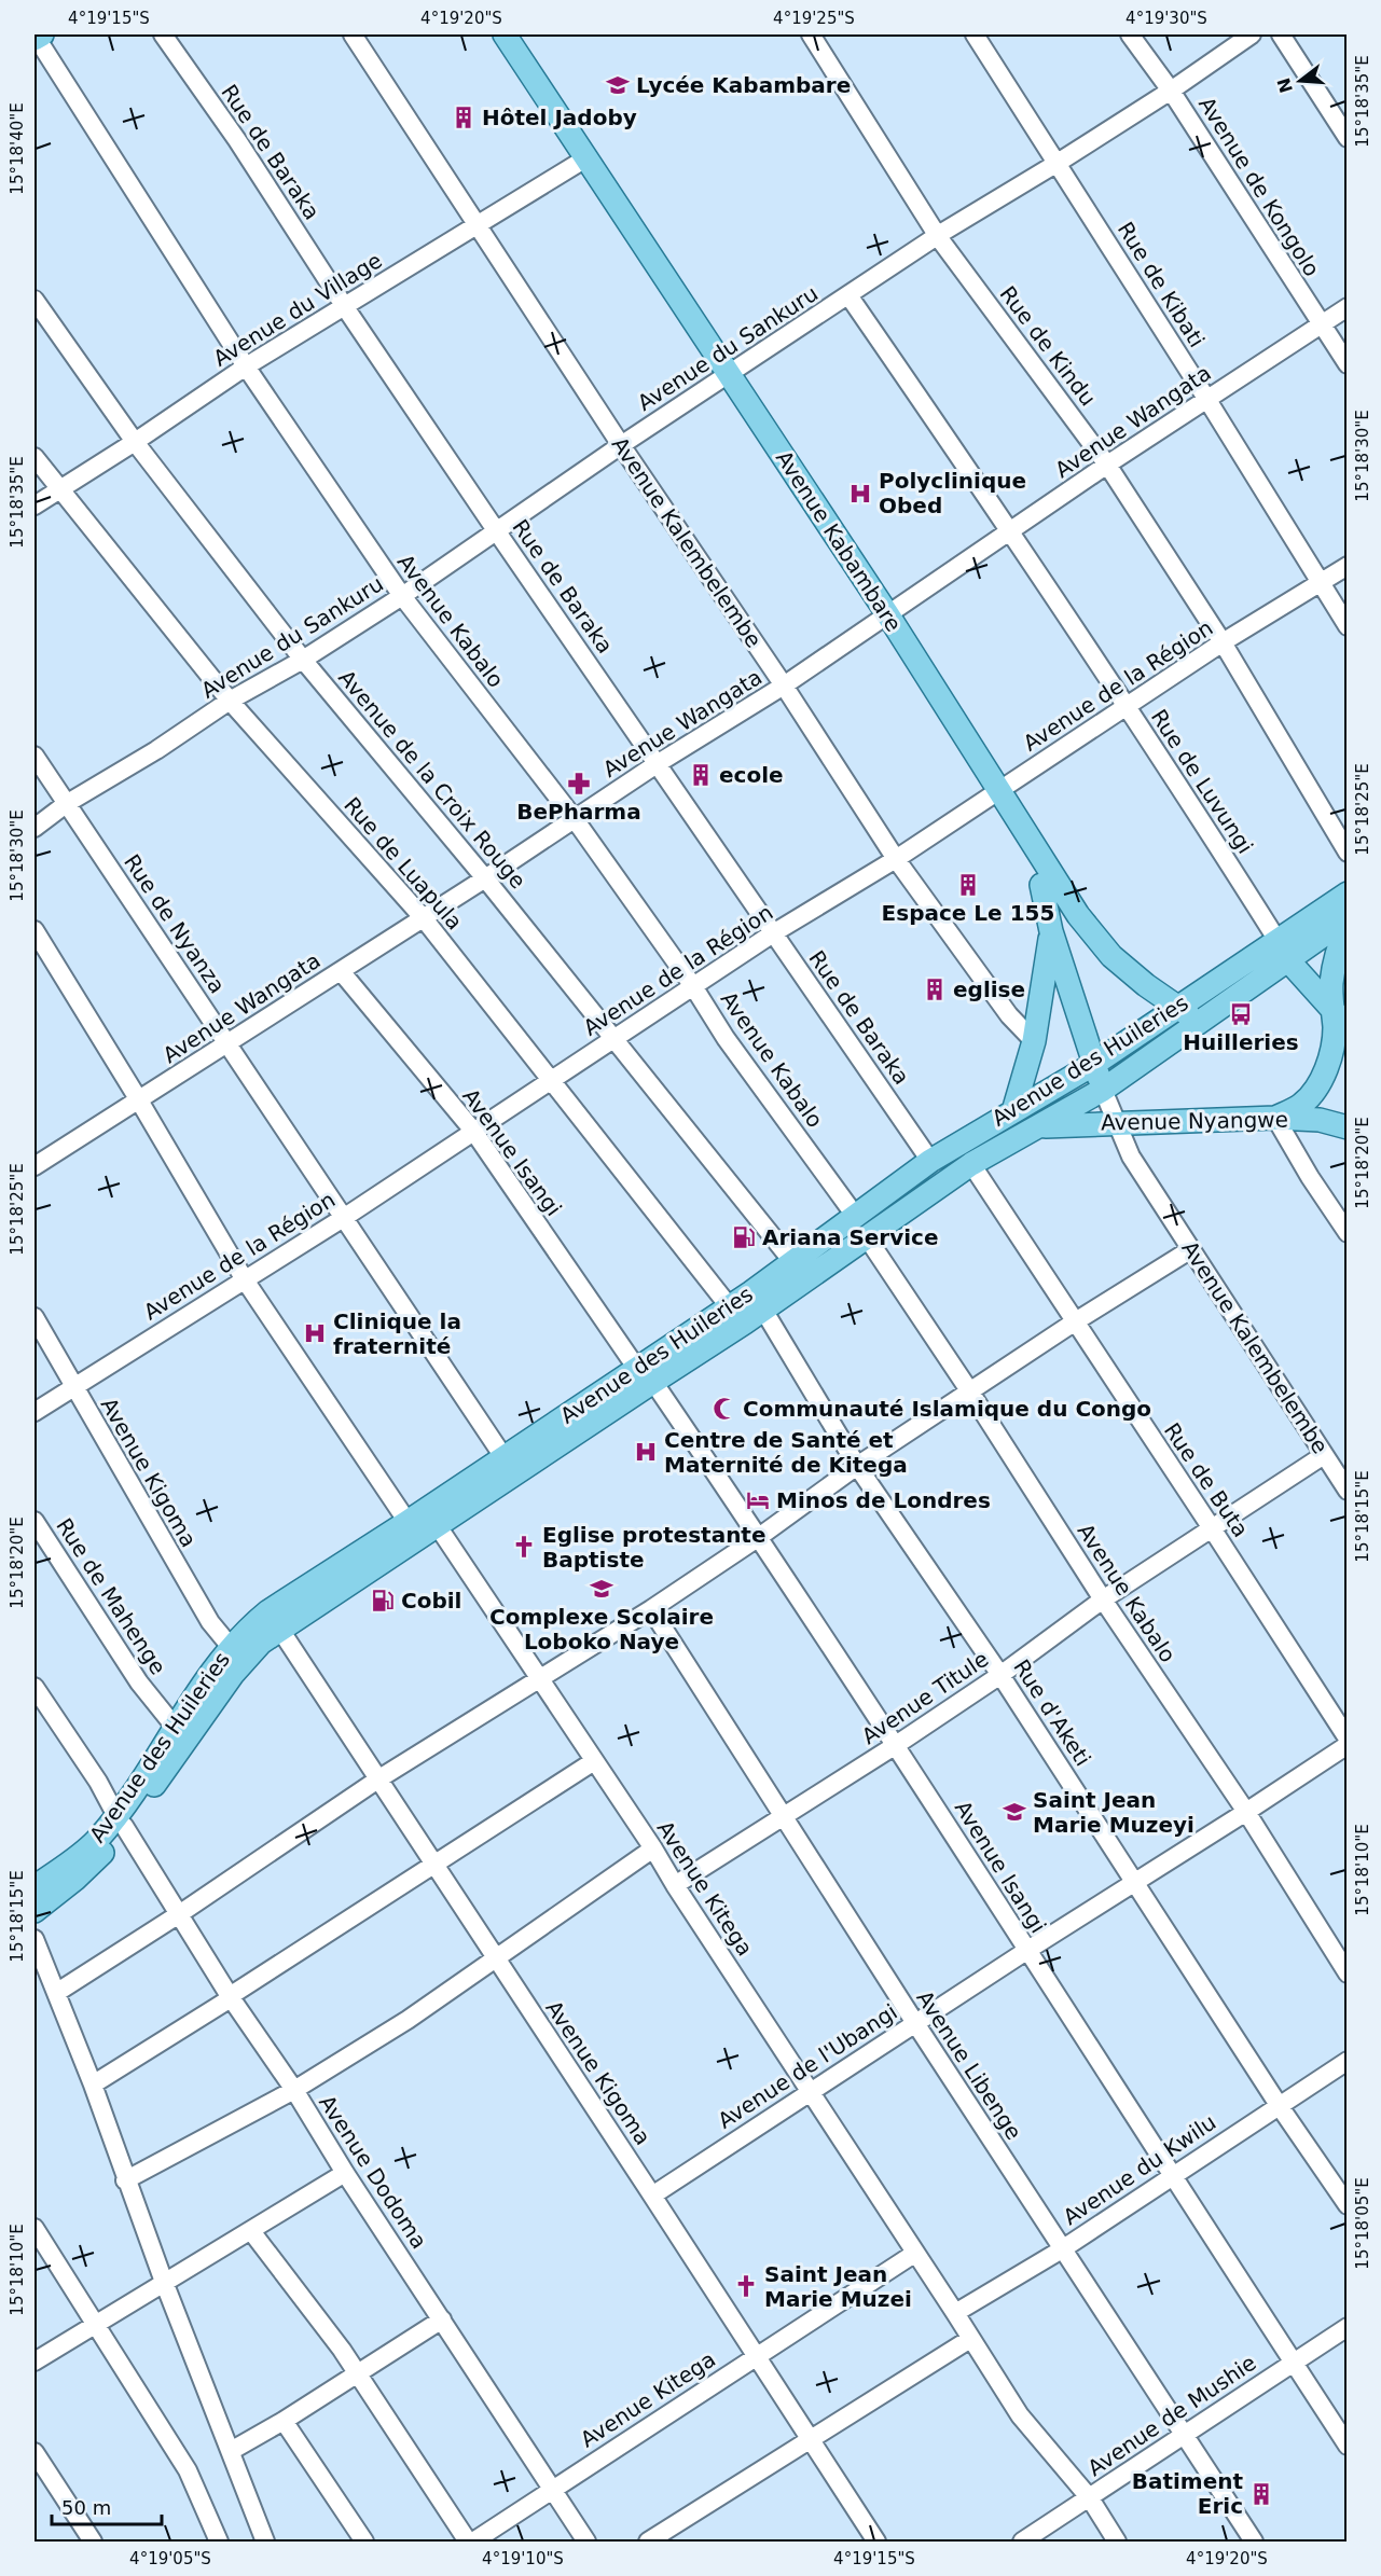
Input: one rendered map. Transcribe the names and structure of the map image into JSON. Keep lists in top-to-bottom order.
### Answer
{
  "streets": {
    "main road": [
      "Avenue Kabambare",
      "Avenue Kalembelembe",
      "Avenue des Huileries",
      "Avenue Nyangwe"
    ],
    "street": [
      "Rue de Baraka",
      "Avenue de Kongolo",
      "Rue de Kibati",
      "Avenue du Village",
      "Rue de Kindu",
      "Avenue du Sankuru",
      "Avenue Wangata",
      "Avenue Kabalo",
      "Avenue de la Région",
      "Avenue de la Croix Rouge",
      "Rue de Luvungi",
      "Rue de Luapula",
      "Rue de Nyanza",
      "Avenue Isangi",
      "Avenue Kigoma",
      "Rue de Buta",
      "Rue de Mahenge",
      "Avenue Titule",
      "Rue d'Aketi",
      "Avenue Kitega",
      "Avenue Libenge",
      "Avenue de l'Ubangi",
      "Avenue du Kwilu",
      "Avenue Dodoma",
      "Avenue de Mushie"
    ]
  },
  "crossings": [
    ["Rue de Baraka", "Avenue du Village"],
    ["Rue de Baraka", "Avenue du Sankuru"],
    ["Rue de Baraka", "Avenue Wangata"],
    ["Rue de Baraka", "Avenue de la Région"],
    ["Rue de Baraka", "Avenue des Huileries"],
    ["Avenue de Kongolo", "Avenue du Sankuru"],
    ["Avenue de Kongolo", "Avenue Wangata"],
    ["Rue de Kibati", "Avenue du Sankuru"],
    ["Rue de Kibati", "Avenue Wangata"],
    ["Rue de Kibati", "Avenue de la Région"],
    ["Avenue du Village", "Avenue Kabambare"],
    ["Avenue du Village", "Avenue Kalembelembe"],
    ["Avenue du Village", "Avenue Kabalo"],
    ["Avenue du Village", "Avenue de la Croix Rouge"],
    ["Avenue du Village", "Rue de Luapula"],
    ["Rue de Kindu", "Avenue du Sankuru"],
    ["Rue de Kindu", "Avenue Wangata"],
    ["Rue de Kindu", "Avenue de la Région"],
    ["Avenue du Sankuru", "Avenue Kabambare"],
    ["Avenue du Sankuru", "Avenue Kalembelembe"],
    ["Avenue du Sankuru", "Avenue Kabalo"],
    ["Avenue du Sankuru", "Avenue de la Croix Rouge"],
    ["Avenue du Sankuru", "Rue de Luvungi"],
    ["Avenue du Sankuru", "Rue de Luapula"],
    ["Avenue du Sankuru", "Rue de Nyanza"],
    ["Avenue Wangata", "Avenue Kabambare"],
    ["Avenue Wangata", "Avenue Kalembelembe"],
    ["Avenue Wangata", "Avenue Kabalo"],
    ["Avenue Wangata", "Avenue de la Croix Rouge"],
    ["Avenue Wangata", "Rue de Luvungi"],
    ["Avenue Wangata", "Rue de Luapula"],
    ["Avenue Wangata", "Rue de Nyanza"],
    ["Avenue Wangata", "Avenue Isangi"],
    ["Avenue Kabambare", "Avenue Kalembelembe"],
    ["Avenue Kabambare", "Avenue de la Région"],
    ["Avenue Kabambare", "Avenue des Huileries"],
    ["Avenue Kalembelembe", "Avenue de la Région"],
    ["Avenue Kalembelembe", "Avenue des Huileries"],
    ["Avenue Kalembelembe", "Avenue Nyangwe"],
    ["Avenue Kalembelembe", "Avenue Titule"],
    ["Avenue Kabalo", "Avenue de la Région"],
    ["Avenue Kabalo", "Avenue des Huileries"],
    ["Avenue Kabalo", "Avenue Titule"],
    ["Avenue Kabalo", "Avenue de l'Ubangi"],
    ["Avenue de la Région", "Avenue de la Croix Rouge"],
    ["Avenue de la Région", "Rue de Luvungi"],
    ["Avenue de la Région", "Rue de Luapula"],
    ["Avenue de la Région", "Rue de Nyanza"],
    ["Avenue de la Région", "Avenue Isangi"],
    ["Avenue de la Région", "Avenue Kigoma"],
    ["Avenue de la Croix Rouge", "Avenue des Huileries"],
    ["Rue de Luvungi", "Avenue des Huileries"],
    ["Rue de Luapula", "Avenue des Huileries"],
    ["Rue de Nyanza", "Avenue des Huileries"],
    ["Avenue des Huileries", "Avenue Nyangwe"],
    ["Avenue des Huileries", "Avenue Isangi"],
    ["Avenue des Huileries", "Avenue Kigoma"],
    ["Avenue des Huileries", "Rue de Buta"],
    ["Avenue des Huileries", "Rue de Mahenge"],
    ["Avenue des Huileries", "Rue d'Aketi"],
    ["Avenue des Huileries", "Avenue Kitega"],
    ["Avenue des Huileries", "Avenue Dodoma"],
    ["Avenue Isangi", "Avenue Titule"],
    ["Avenue Isangi", "Avenue de l'Ubangi"],
    ["Avenue Isangi", "Avenue du Kwilu"],
    ["Avenue Isangi", "Avenue de Mushie"],
    ["Avenue Kigoma", "Avenue Kitega"],
    ["Avenue Kigoma", "Avenue de l'Ubangi"],
    ["Rue de Buta", "Avenue Titule"],
    ["Avenue Titule", "Rue d'Aketi"],
    ["Avenue Titule", "Avenue Kitega"],
    ["Avenue Titule", "Avenue Libenge"],
    ["Rue d'Aketi", "Avenue de l'Ubangi"],
    ["Rue d'Aketi", "Avenue du Kwilu"],
    ["Avenue Kitega", "Avenue de l'Ubangi"],
    ["Avenue Kitega", "Avenue du Kwilu"],
    ["Avenue Kitega", "Avenue Dodoma"],
    ["Avenue Kitega", "Avenue de Mushie"],
    ["Avenue Libenge", "Avenue de l'Ubangi"],
    ["Avenue Libenge", "Avenue du Kwilu"],
    ["Avenue Libenge", "Avenue de Mushie"]
  ],
  "places": {
    "school or university": ["Lycée Kabambare", "Complexe Scolaire Loboko Naye", "Saint Jean Marie Muzeyi"],
    "building": [
      "Hôtel Jadoby",
      "ecole",
      "Espace Le 155",
      "eglise",
      "Batiment Eric"
    ],
    "hospital": ["Polyclinique Obed", "Clinique la fraternité", "Centre de Santé et Maternité de Kitega"],
    "pharmacy": ["BePharma"],
    "bus stop": ["Huilleries"],
    "fuel station": ["Ariana Service", "Cobil"],
    "mosque": ["Communauté Islamique du Congo"],
    "hotel": ["Minos de Londres"],
    "church": ["Eglise protestante Baptiste", "Saint Jean Marie Muzei"]
  },
  "scale_bar": "50 m",
  "north": "left",
  "coordinates": [
    "4°19'15\"S",
    "4°19'20\"S",
    "4°19'25\"S",
    "4°19'30\"S",
    "15°18'35\"E",
    "15°18'40\"E",
    "15°18'30\"E",
    "15°18'25\"E",
    "15°18'20\"E",
    "15°18'15\"E",
    "15°18'10\"E",
    "15°18'05\"E",
    "4°19'05\"S",
    "4°19'10\"S"
  ]
}
